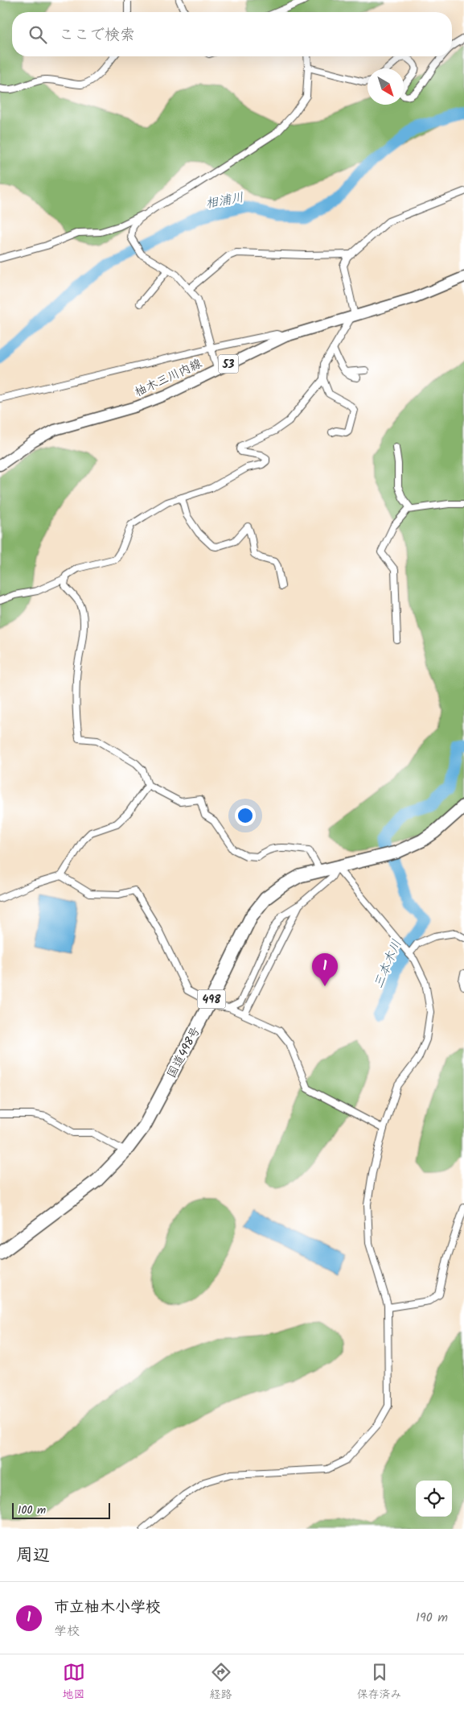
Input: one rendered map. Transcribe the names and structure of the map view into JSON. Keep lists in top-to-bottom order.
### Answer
{
  "streets": {
    "highway": ["498", "国道498号"],
    "main road": ["53", "柚木三川内線"]
  },
  "water": ["相浦川", "三本木川"],
  "scale_bar": "100 m",
  "north": "bottom right",
  "page": {
    "search": "ここで検索",
    "pins": "1",
    "scale": "100 m",
    "heading": "周辺",
    "list": [
      {
        "mark": "1",
        "name": "市立柚木小学校",
        "note": "学校",
        "value": "190 m"
      }
    ],
    "nav": ["地図", "経路", "保存済み"]
  }
}
